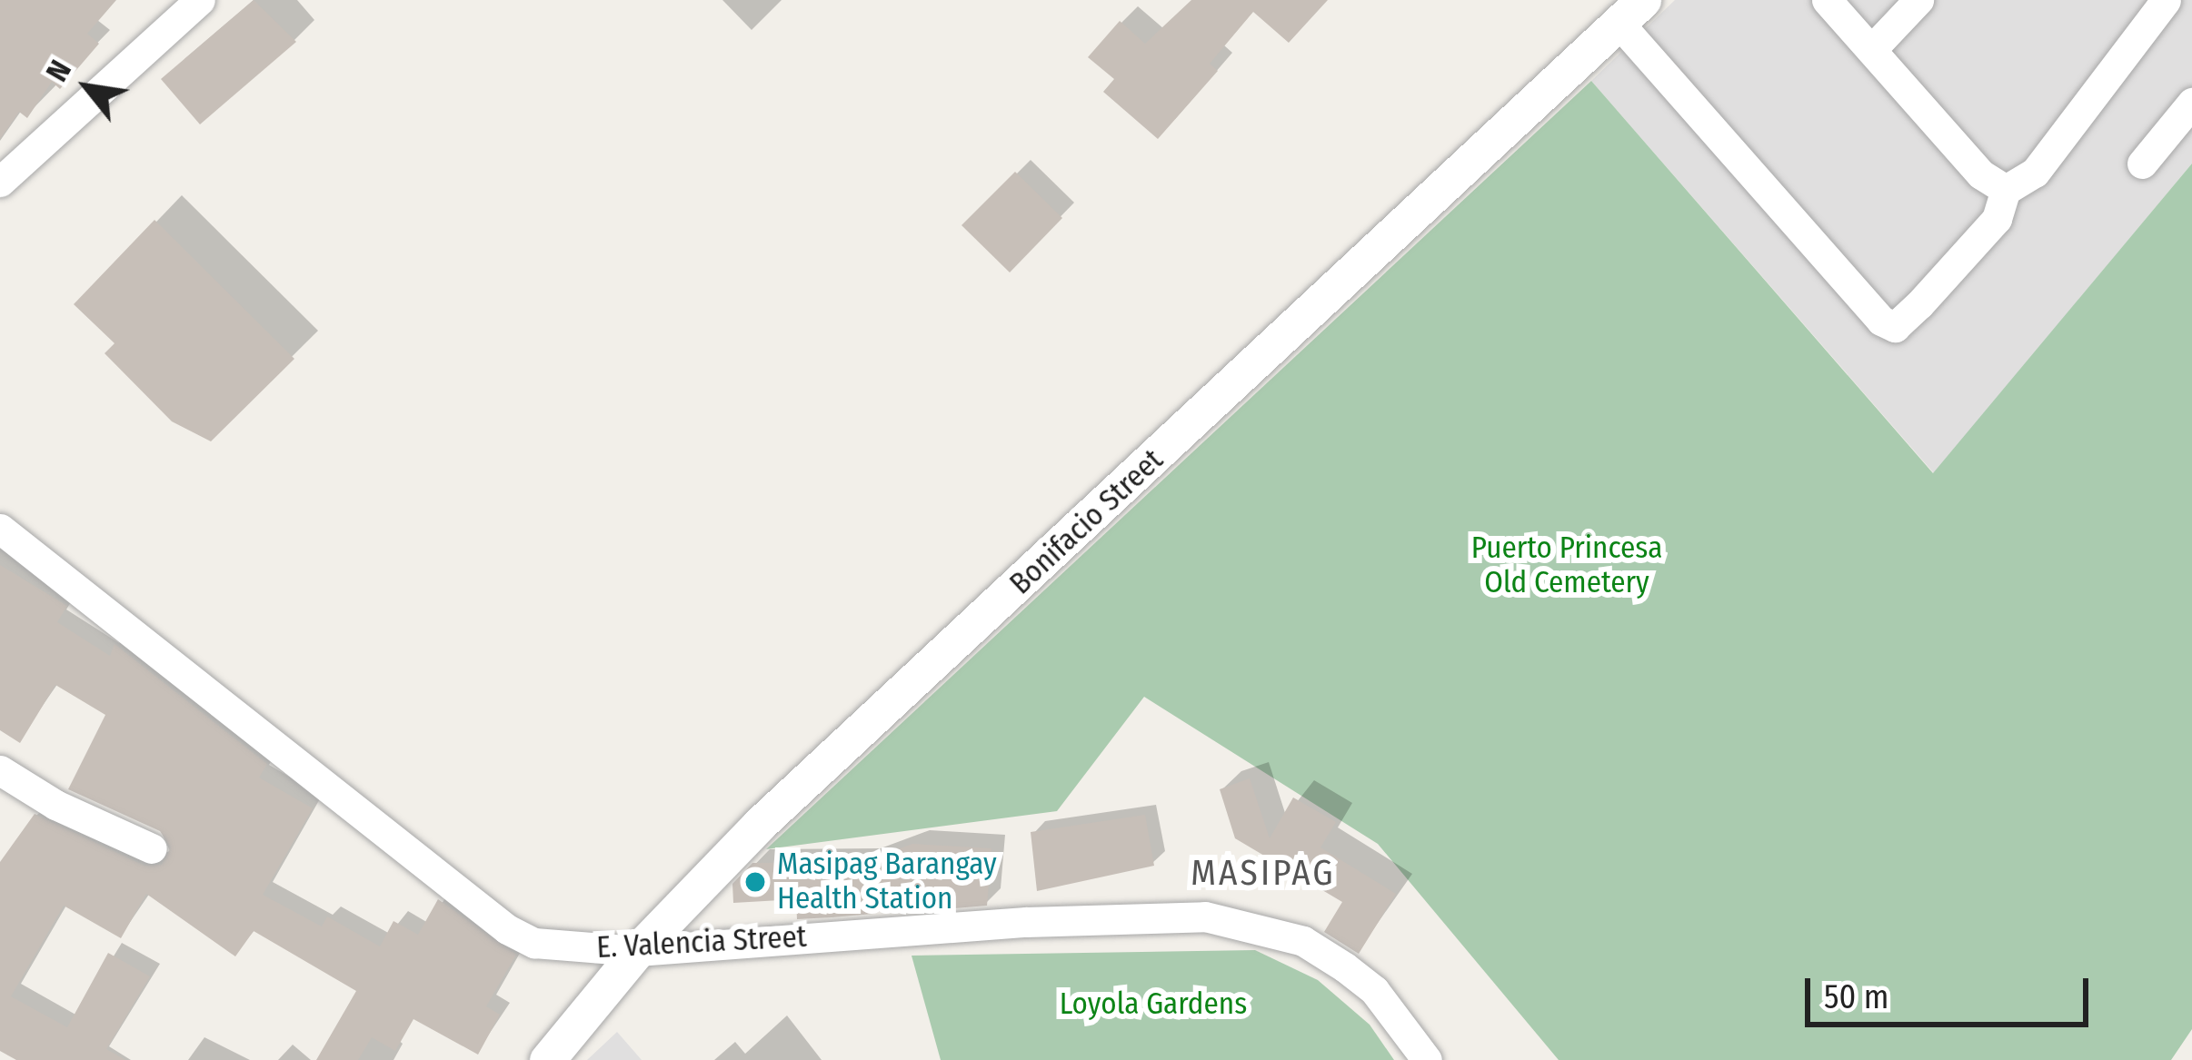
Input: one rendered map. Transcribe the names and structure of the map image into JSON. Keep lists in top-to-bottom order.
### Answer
{
  "streets": {
    "street": ["Bonifacio Street", "E. Valencia Street"]
  },
  "crossings": [
    ["Bonifacio Street", "E. Valencia Street"]
  ],
  "districts": ["MASIPAG"],
  "parks": ["Puerto Princesa Old Cemetery", "Loyola Gardens"],
  "places": ["Masipag Barangay Health Station"],
  "scale_bar": "50 m",
  "north": "top left"
}
